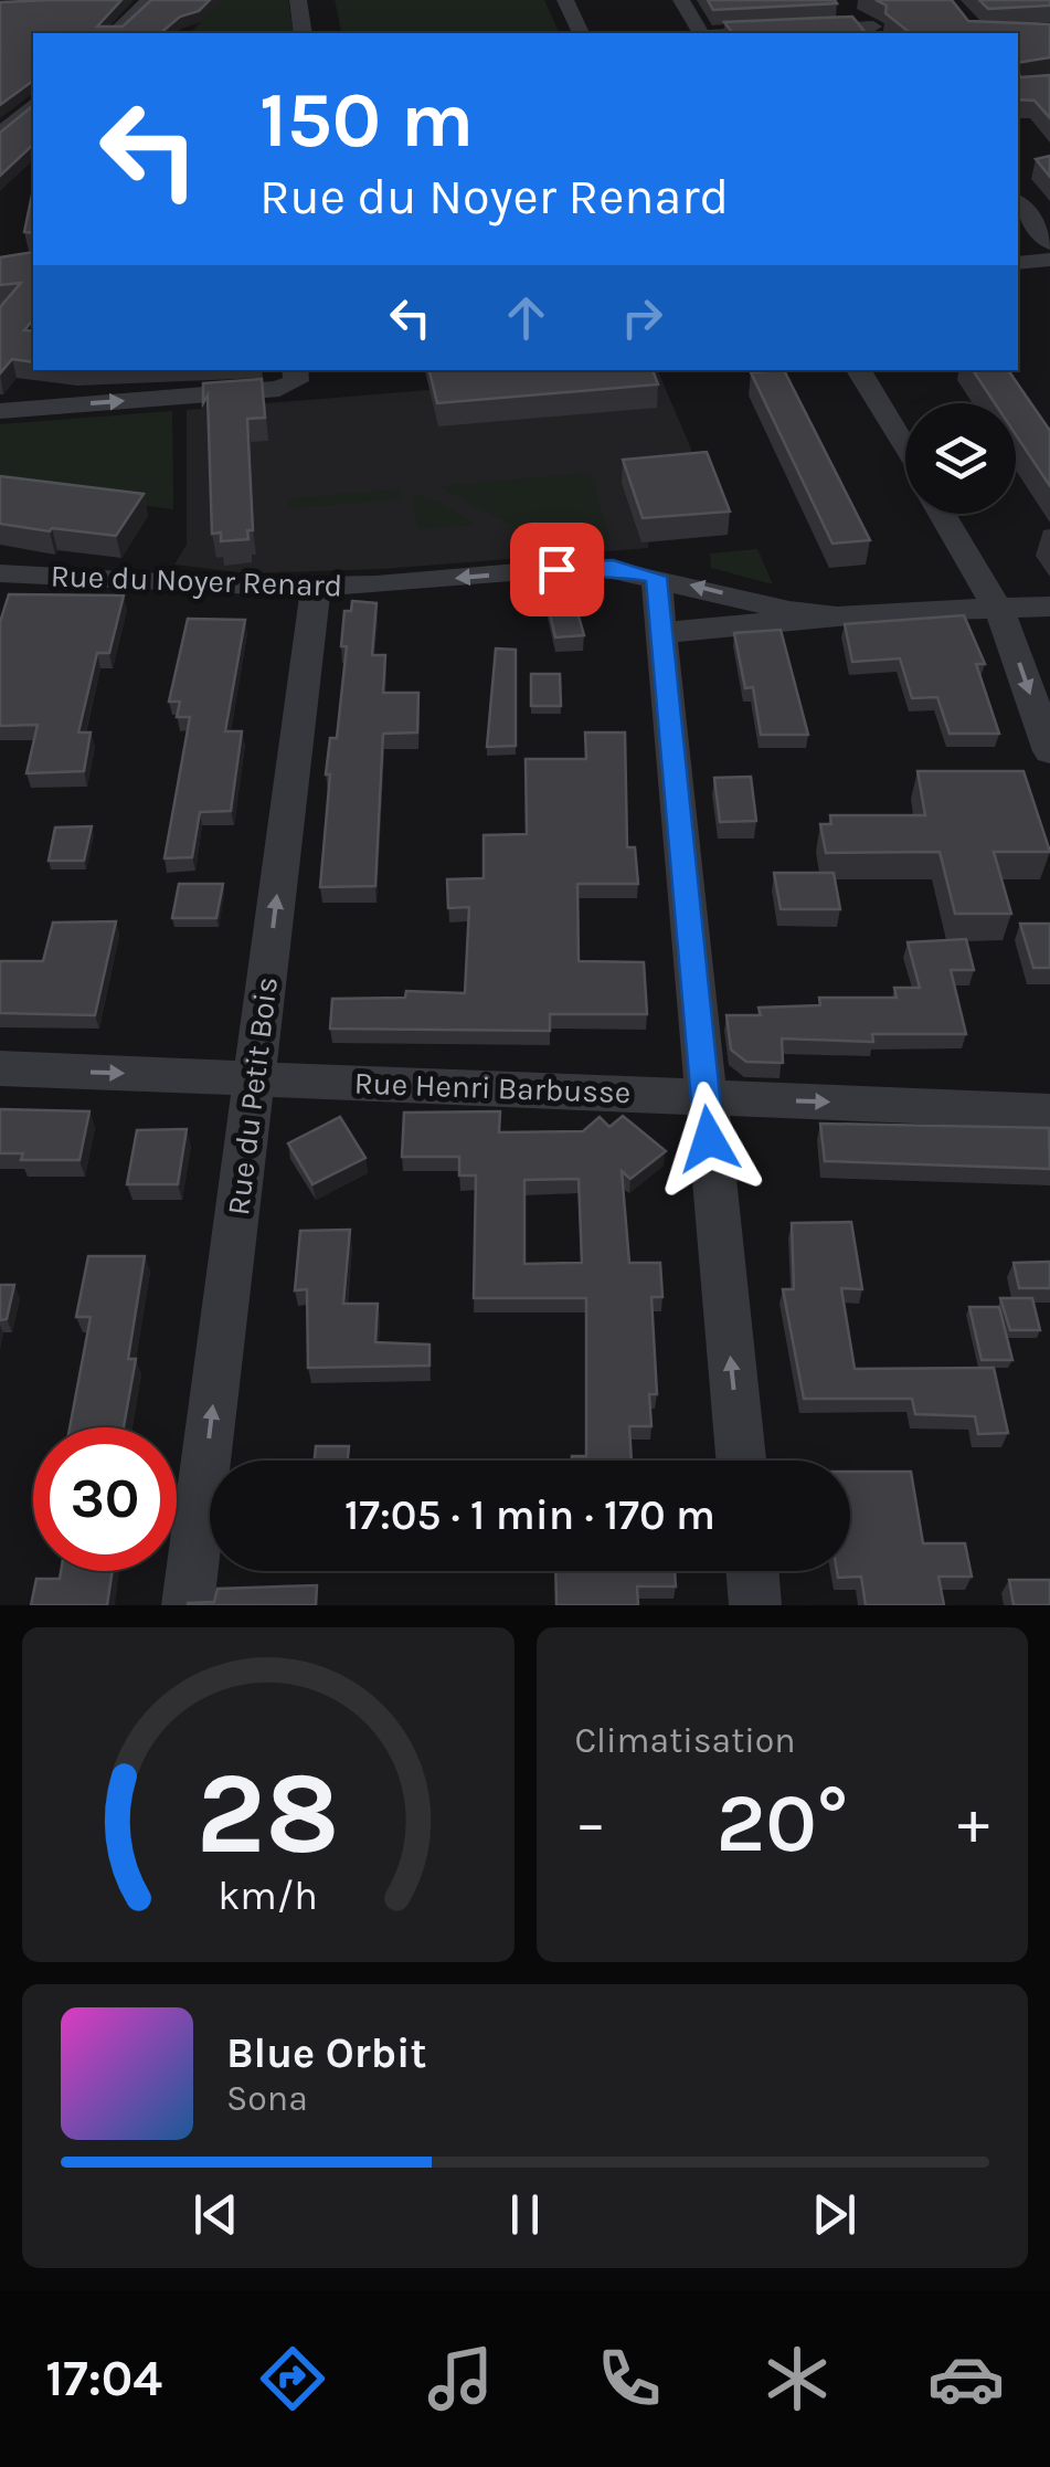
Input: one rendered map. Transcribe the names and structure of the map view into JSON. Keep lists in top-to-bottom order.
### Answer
{
  "streets": {
    "street": ["Rue du Noyer Renard", "Rue Henri Barbusse", "Rue du Petit Bois"]
  },
  "crossings": [
    ["Rue du Noyer Renard", "Rue du Petit Bois"],
    ["Rue Henri Barbusse", "Rue du Petit Bois"]
  ],
  "one_way": ["Rue Henri Barbusse", "Rue du Petit Bois"],
  "page": {
    "turn": ["150 m", "Rue du Noyer Renard"],
    "limit": "30",
    "trip": "17:05 · 1 min · 170 m",
    "tile": "Climatisation",
    "heat": ["−", "20°", "+"],
    "song": ["Blue Orbit", "Sona"],
    "tabs": "17:04",
    "gauge": ["28", "km/h"]
  }
}
